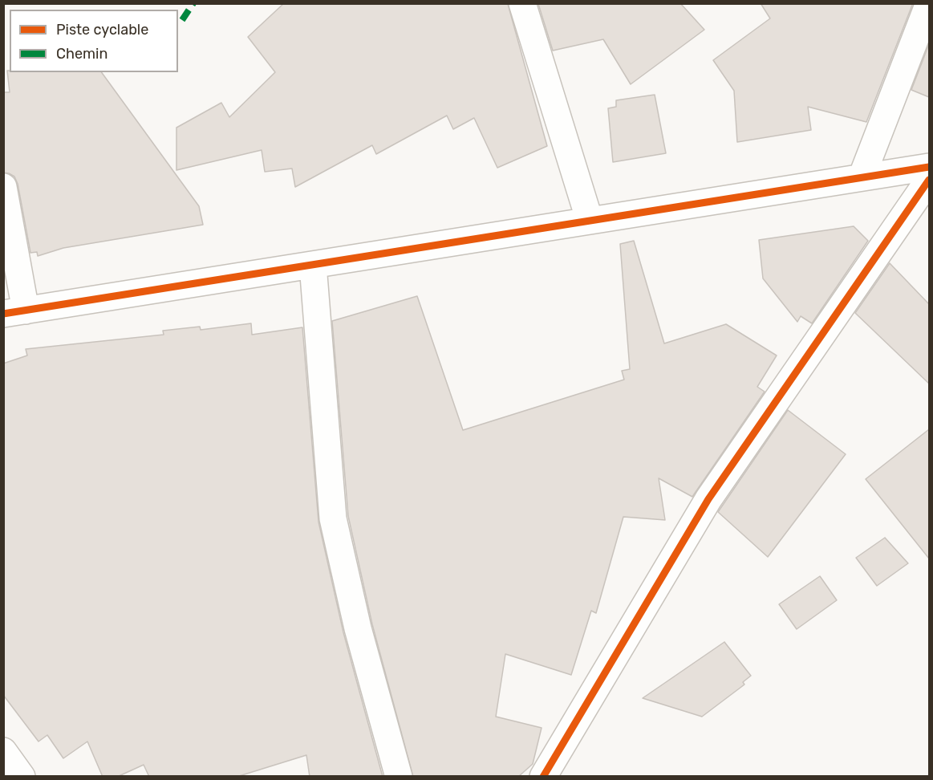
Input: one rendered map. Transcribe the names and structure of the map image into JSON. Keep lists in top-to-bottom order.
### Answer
{
  "legend": ["Piste cyclable", "Chemin"]
}
